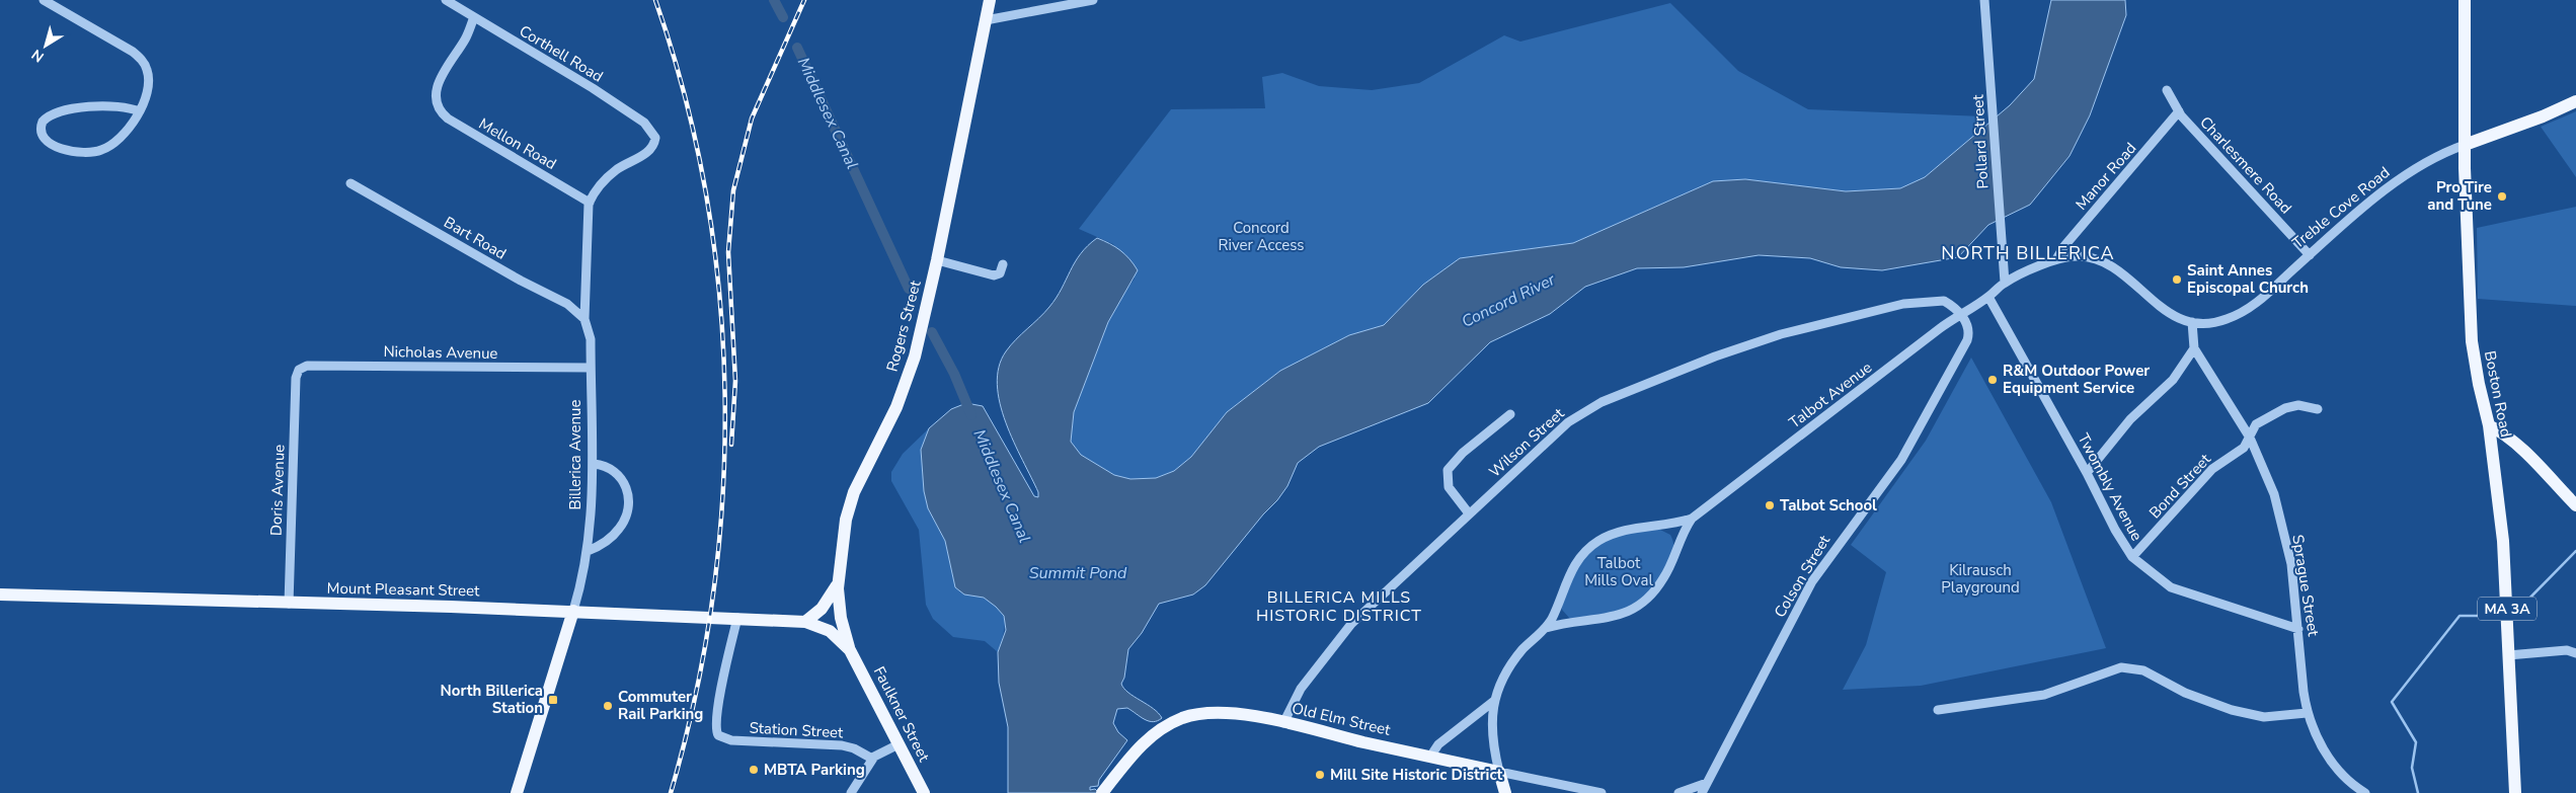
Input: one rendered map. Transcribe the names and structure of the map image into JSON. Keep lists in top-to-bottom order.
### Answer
{
  "streets": {
    "main road": [
      "Treble Cove Road",
      "Rogers Street",
      "Boston Road",
      "Billerica Avenue",
      "Mount Pleasant Street",
      "MA 3A",
      "Faulkner Street",
      "Old Elm Street"
    ],
    "street": [
      "Corthell Road",
      "Pollard Street",
      "Mellon Road",
      "Charlesmere Road",
      "Manor Road",
      "Bart Road",
      "Nicholas Avenue",
      "Talbot Avenue",
      "Wilson Street",
      "Bond Street",
      "Twombly Avenue",
      "Doris Avenue",
      "Colson Street",
      "Sprague Street",
      "Station Street"
    ]
  },
  "crossings": [
    ["Corthell Road", "Mellon Road"],
    ["Corthell Road", "Billerica Avenue"],
    ["Pollard Street", "Treble Cove Road"],
    ["Mellon Road", "Billerica Avenue"],
    ["Charlesmere Road", "Manor Road"],
    ["Charlesmere Road", "Treble Cove Road"],
    ["Manor Road", "Treble Cove Road"],
    ["Treble Cove Road", "Boston Road"],
    ["Treble Cove Road", "Sprague Street"],
    ["Bart Road", "Billerica Avenue"],
    ["Rogers Street", "Mount Pleasant Street"],
    ["Rogers Street", "Faulkner Street"],
    ["Nicholas Avenue", "Billerica Avenue"],
    ["Nicholas Avenue", "Doris Avenue"],
    ["Talbot Avenue", "Wilson Street"],
    ["Talbot Avenue", "Twombly Avenue"],
    ["Talbot Avenue", "Colson Street"],
    ["Talbot Avenue", "Old Elm Street"],
    ["Wilson Street", "Colson Street"],
    ["Wilson Street", "Old Elm Street"],
    ["Billerica Avenue", "Mount Pleasant Street"],
    ["Bond Street", "Twombly Avenue"],
    ["Bond Street", "Sprague Street"],
    ["Twombly Avenue", "Sprague Street"],
    ["Doris Avenue", "Mount Pleasant Street"],
    ["Mount Pleasant Street", "Faulkner Street"],
    ["Mount Pleasant Street", "Station Street"]
  ],
  "districts": ["NORTH BILLERICA", "BILLERICA MILLS HISTORIC DISTRICT"],
  "water": ["Middlesex Canal", "Concord River", "Summit Pond"],
  "parks": ["Concord River Access", "Talbot Mills Oval", "Kilrausch Playground"],
  "places": {
    "other": [
      "Pro Tire and Tune",
      "Saint Annes Episcopal Church",
      "R&M Outdoor Power Equipment Service",
      "Talbot School",
      "Commuter Rail Parking",
      "MBTA Parking",
      "Mill Site Historic District"
    ],
    "transit": ["North Billerica Station"]
  },
  "north": "bottom left"
}
